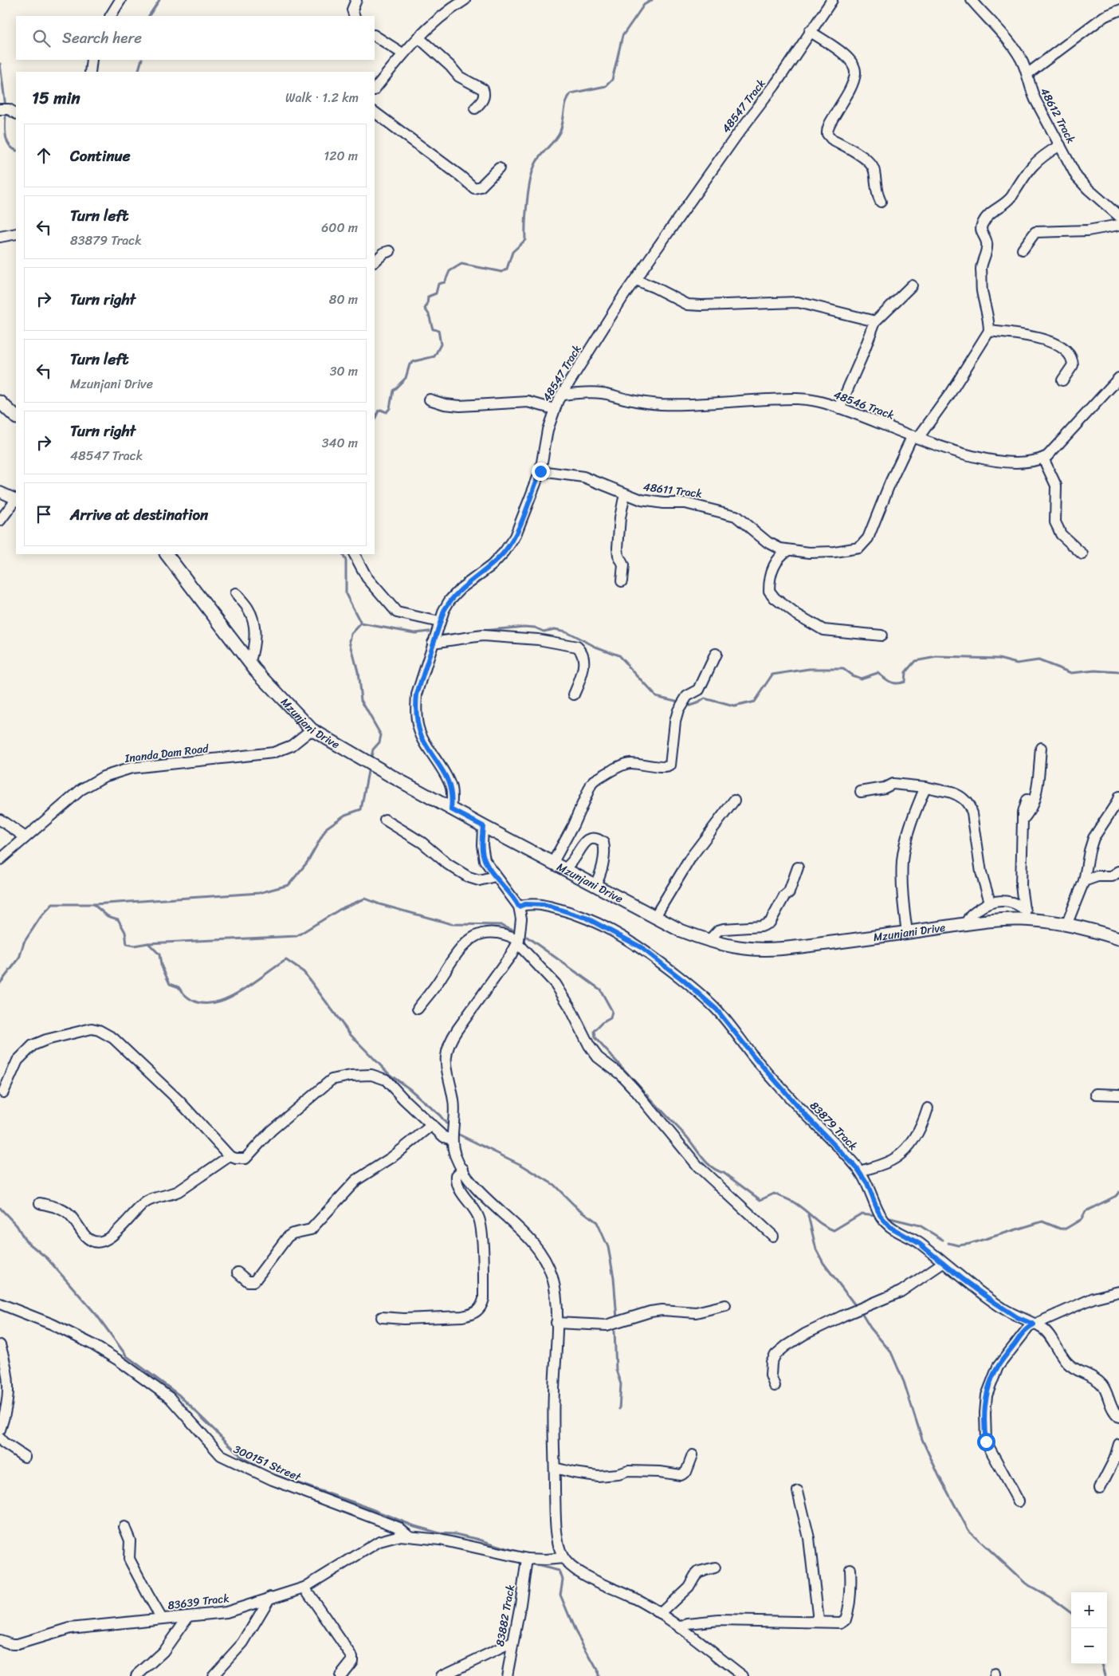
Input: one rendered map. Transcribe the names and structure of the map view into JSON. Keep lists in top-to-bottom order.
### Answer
{
  "streets": {
    "main road": ["Mzunjani Drive"],
    "street": [
      "48547 Track",
      "48612 Track",
      "48546 Track",
      "48611 Track",
      "Inanda Dam Road",
      "83879 Track",
      "300151 Street",
      "83639 Track",
      "83882 Track"
    ]
  },
  "crossings": [
    ["48547 Track", "48546 Track"],
    ["48547 Track", "48611 Track"],
    ["48547 Track", "Mzunjani Drive"],
    ["48546 Track", "48611 Track"],
    ["Mzunjani Drive", "Inanda Dam Road"],
    ["300151 Street", "83639 Track"],
    ["300151 Street", "83882 Track"]
  ],
  "page": {
    "search": "Search here",
    "heading": ["15 min", "Walk · 1.2 km"],
    "list": [
      ["Continue", "120 m"],
      ["Turn left", "83879 Track", "600 m"],
      ["Turn right", "80 m"],
      ["Turn left", "Mzunjani Drive", "30 m"],
      ["Turn right", "48547 Track", "340 m"],
      "Arrive at destination"
    ],
    "map_buttons": ["+", "−"]
  }
}
